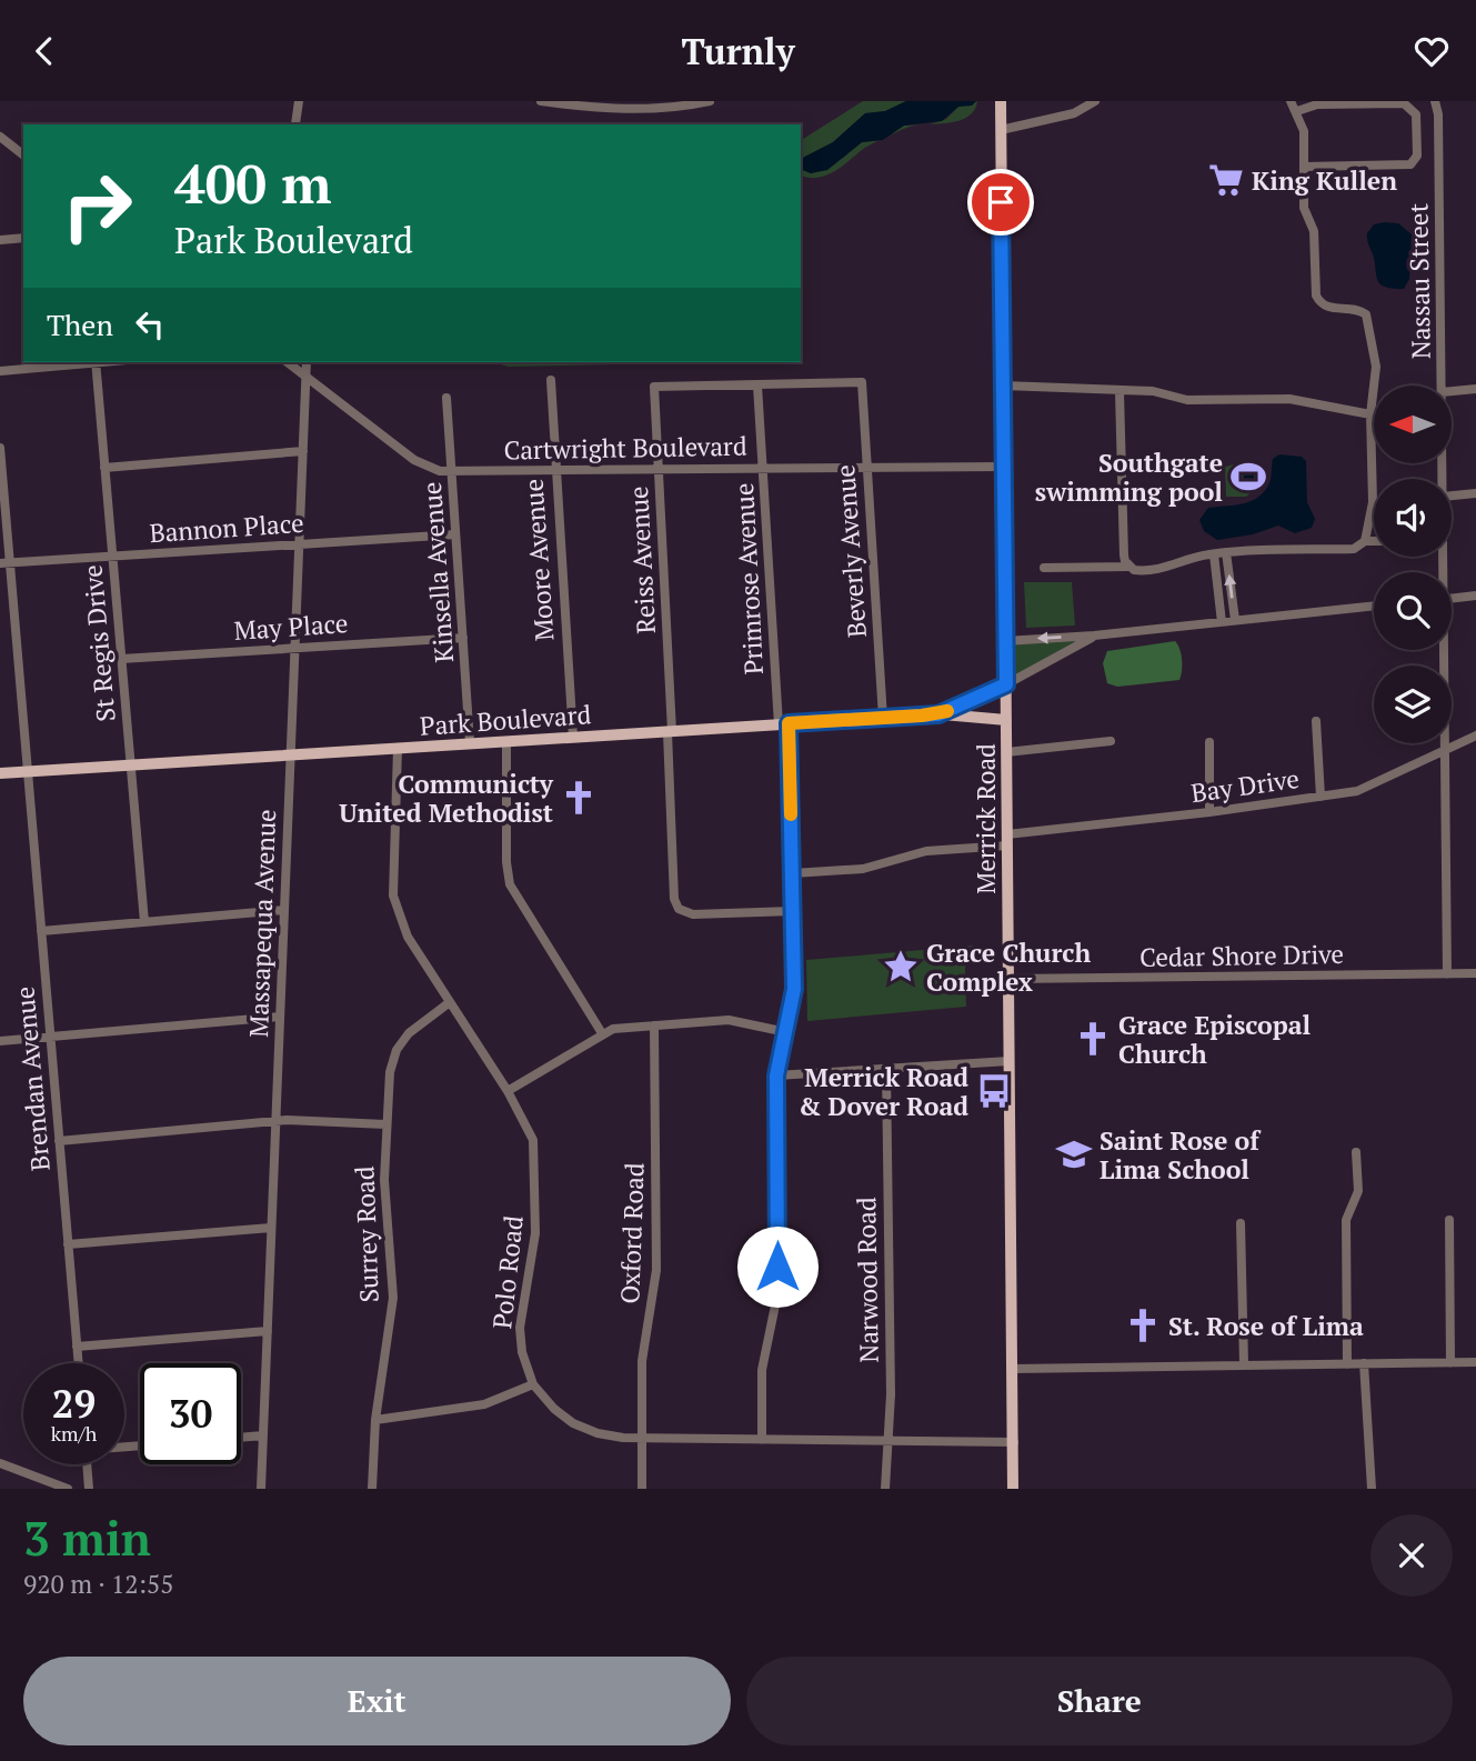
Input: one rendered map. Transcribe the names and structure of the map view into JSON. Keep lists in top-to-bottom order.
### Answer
{
  "streets": {
    "main road": ["Park Boulevard", "Merrick Road"],
    "street": [
      "Nassau Street",
      "Cartwright Boulevard",
      "Bannon Place",
      "Beverly Avenue",
      "Moore Avenue",
      "Reiss Avenue",
      "Kinsella Avenue",
      "Primrose Avenue",
      "May Place",
      "St Regis Drive",
      "Bay Drive",
      "Massapequa Avenue",
      "Cedar Shore Drive",
      "Brendan Avenue",
      "Oxford Road",
      "Surrey Road",
      "Polo Road",
      "Narwood Road"
    ]
  },
  "crossings": [
    ["Nassau Street", "Bay Drive"],
    ["Nassau Street", "Cedar Shore Drive"],
    ["Cartwright Boulevard", "Beverly Avenue"],
    ["Cartwright Boulevard", "Moore Avenue"],
    ["Cartwright Boulevard", "Reiss Avenue"],
    ["Cartwright Boulevard", "Kinsella Avenue"],
    ["Cartwright Boulevard", "Primrose Avenue"],
    ["Cartwright Boulevard", "Merrick Road"],
    ["Cartwright Boulevard", "Massapequa Avenue"],
    ["Bannon Place", "Kinsella Avenue"],
    ["Bannon Place", "St Regis Drive"],
    ["Bannon Place", "Massapequa Avenue"],
    ["Bannon Place", "Brendan Avenue"],
    ["Beverly Avenue", "Reiss Avenue"],
    ["Beverly Avenue", "Primrose Avenue"],
    ["Beverly Avenue", "Park Boulevard"],
    ["Moore Avenue", "Park Boulevard"],
    ["Reiss Avenue", "Primrose Avenue"],
    ["Reiss Avenue", "Park Boulevard"],
    ["Kinsella Avenue", "May Place"],
    ["Kinsella Avenue", "Park Boulevard"],
    ["Primrose Avenue", "Park Boulevard"],
    ["Primrose Avenue", "Bay Drive"],
    ["Primrose Avenue", "Polo Road"],
    ["May Place", "St Regis Drive"],
    ["May Place", "Massapequa Avenue"],
    ["St Regis Drive", "Park Boulevard"],
    ["Park Boulevard", "Merrick Road"],
    ["Park Boulevard", "Massapequa Avenue"],
    ["Park Boulevard", "Brendan Avenue"],
    ["Park Boulevard", "Polo Road"],
    ["Bay Drive", "Merrick Road"],
    ["Merrick Road", "Cedar Shore Drive"],
    ["Merrick Road", "Polo Road"],
    ["Oxford Road", "Polo Road"],
    ["Surrey Road", "Polo Road"],
    ["Polo Road", "Narwood Road"]
  ],
  "places": {
    "supermarket": ["King Kullen"],
    "sports": ["Southgate swimming pool"],
    "church": ["Communicty United Methodist", "Grace Episcopal Church", "St. Rose of Lima"],
    "place": ["Grace Church Complex"],
    "bus stop": ["Merrick Road & Dover Road"],
    "school or university": ["Saint Rose of Lima School"]
  },
  "north": "left",
  "page": {
    "header": "Turnly",
    "turn": ["400 m", "Park Boulevard"],
    "then": "Then",
    "speed": "29 km/h",
    "limit": "30",
    "heading": ["3 min", "920 m · 12:55"],
    "buttons": ["Exit", "Share"]
  }
}
